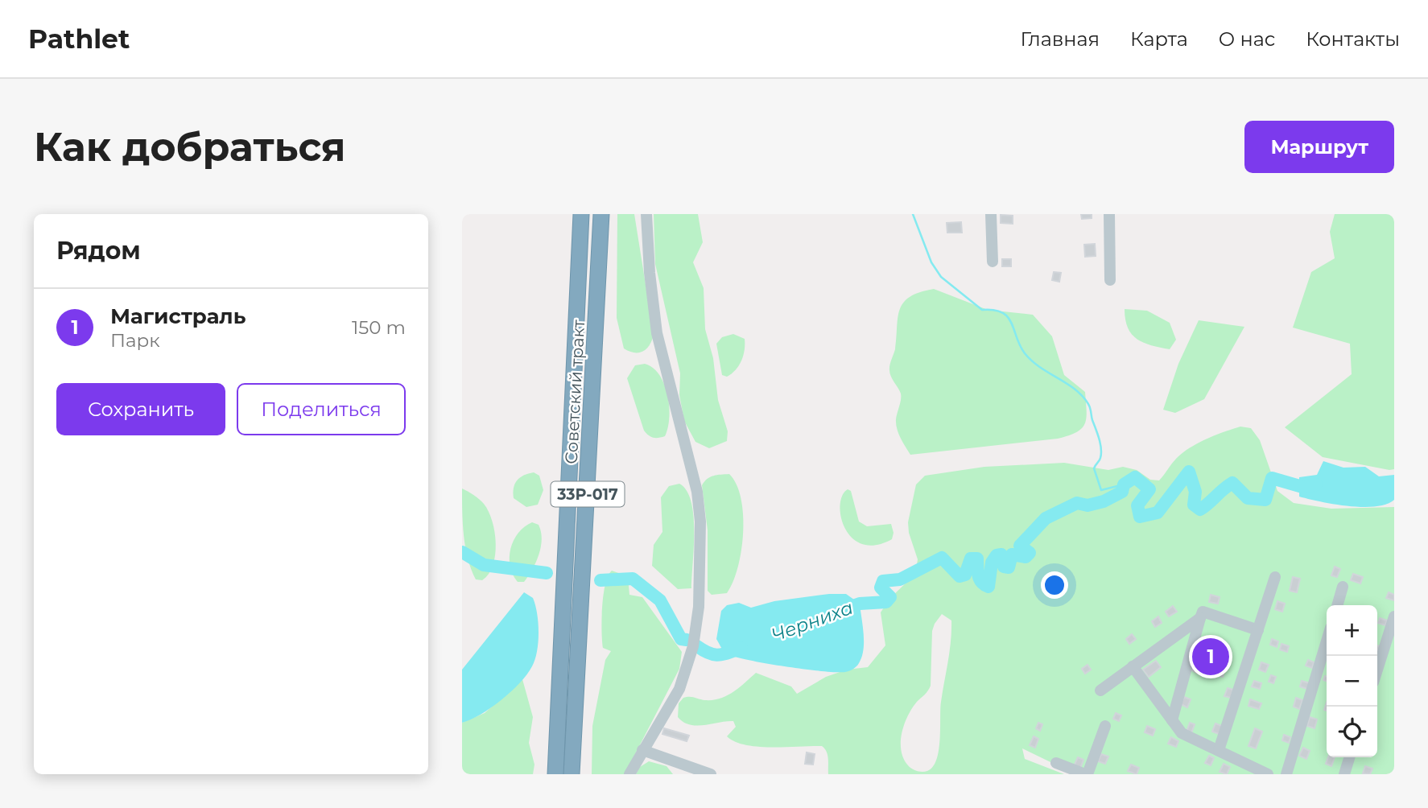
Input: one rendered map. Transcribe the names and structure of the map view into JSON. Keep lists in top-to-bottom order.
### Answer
{
  "streets": {
    "highway": ["Советский тракт", "33Р-017"]
  },
  "water": ["Черниха"],
  "page": {
    "header": "Pathlet",
    "nav": [
      "Главная",
      "Карта",
      "О нас",
      "Контакты"
    ],
    "buttons": [
      "Маршрут",
      ["Сохранить", "Поделиться"]
    ],
    "title": "Как добраться",
    "heading": "Рядом",
    "list": [
      {
        "mark": "1",
        "name": "Магистраль",
        "note": "Парк",
        "value": "150 m"
      }
    ],
    "map_buttons": ["+", "−"],
    "pins": "1"
  }
}
